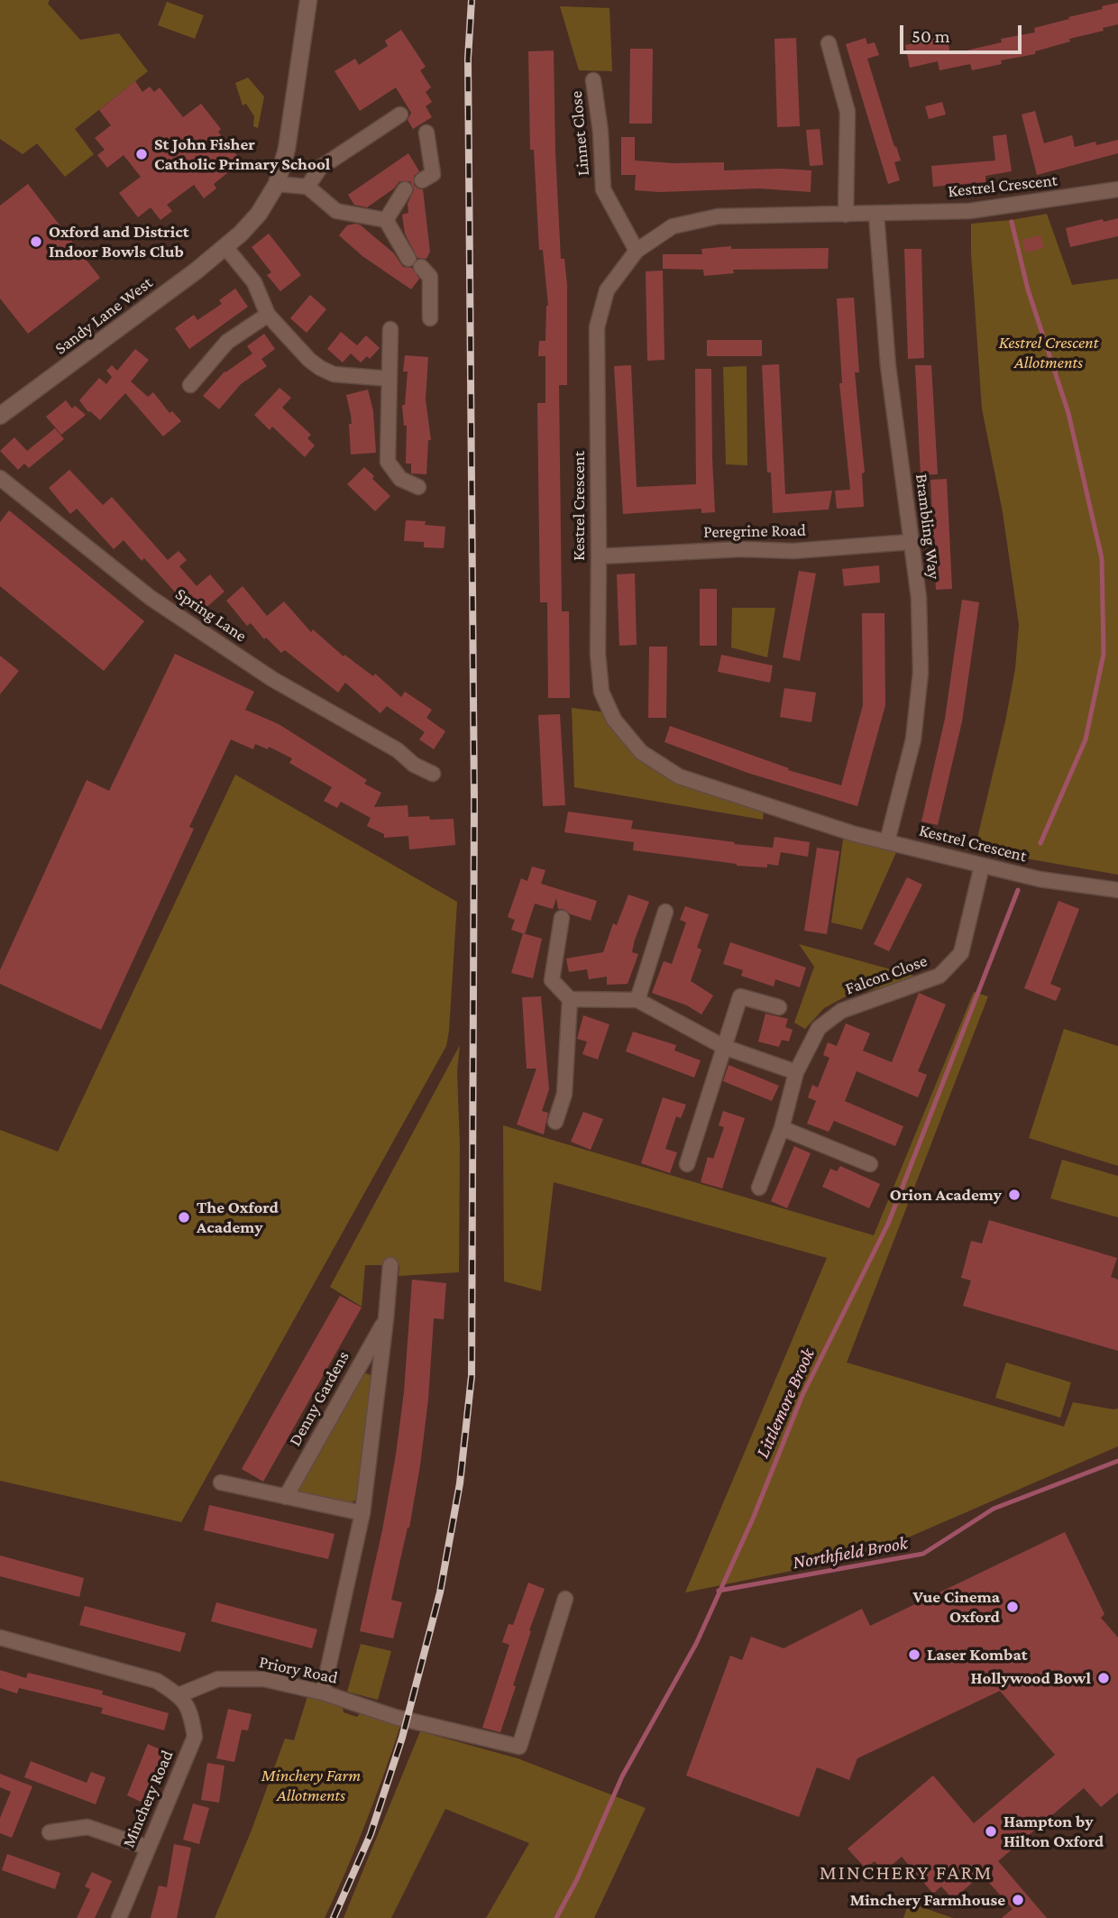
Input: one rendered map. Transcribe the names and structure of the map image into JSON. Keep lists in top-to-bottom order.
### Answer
{
  "streets": {
    "street": [
      "Linnet Close",
      "Kestrel Crescent",
      "Sandy Lane West",
      "Brambling Way",
      "Peregrine Road",
      "Spring Lane",
      "Falcon Close",
      "Denny Gardens",
      "Priory Road",
      "Minchery Road"
    ]
  },
  "crossings": [
    ["Linnet Close", "Kestrel Crescent"],
    ["Kestrel Crescent", "Brambling Way"],
    ["Kestrel Crescent", "Peregrine Road"],
    ["Kestrel Crescent", "Falcon Close"],
    ["Brambling Way", "Peregrine Road"],
    ["Denny Gardens", "Priory Road"],
    ["Priory Road", "Minchery Road"]
  ],
  "districts": ["MINCHERY FARM"],
  "water": ["Littlemore Brook", "Northfield Brook"],
  "parks": ["Kestrel Crescent Allotments", "Minchery Farm Allotments"],
  "places": [
    "St John Fisher Catholic Primary School",
    "Oxford and District Indoor Bowls Club",
    "Orion Academy",
    "The Oxford Academy",
    "Vue Cinema Oxford",
    "Laser Kombat",
    "Hollywood Bowl",
    "Hampton by Hilton Oxford",
    "Minchery Farmhouse"
  ],
  "scale_bar": "50 m"
}
